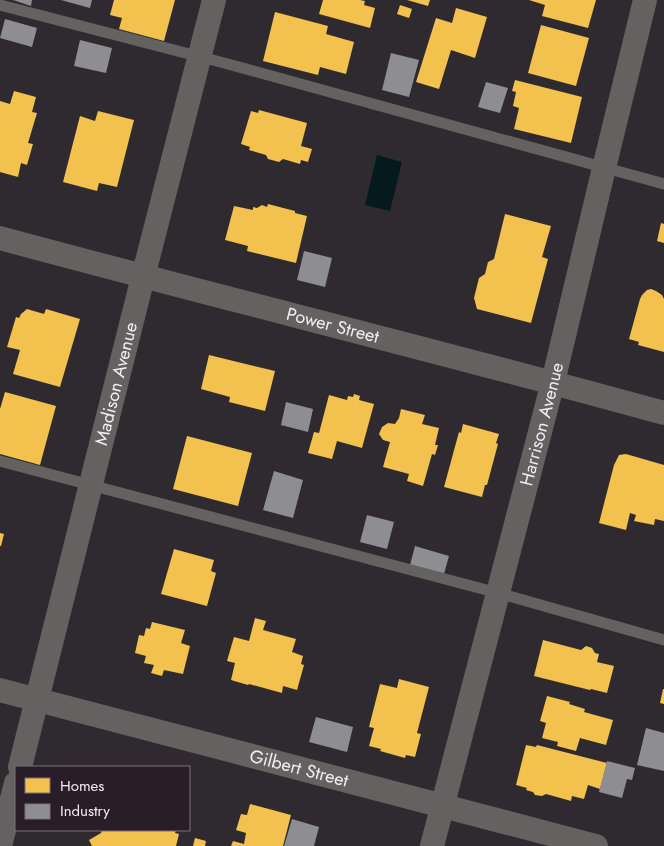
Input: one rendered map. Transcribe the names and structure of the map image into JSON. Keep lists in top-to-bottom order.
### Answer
{
  "streets": {
    "street": [
      "Power Street",
      "Madison Avenue",
      "Harrison Avenue",
      "Gilbert Street"
    ]
  },
  "crossings": [
    ["Power Street", "Madison Avenue"],
    ["Power Street", "Harrison Avenue"],
    ["Madison Avenue", "Gilbert Street"],
    ["Harrison Avenue", "Gilbert Street"]
  ],
  "legend": ["Homes", "Industry"]
}
